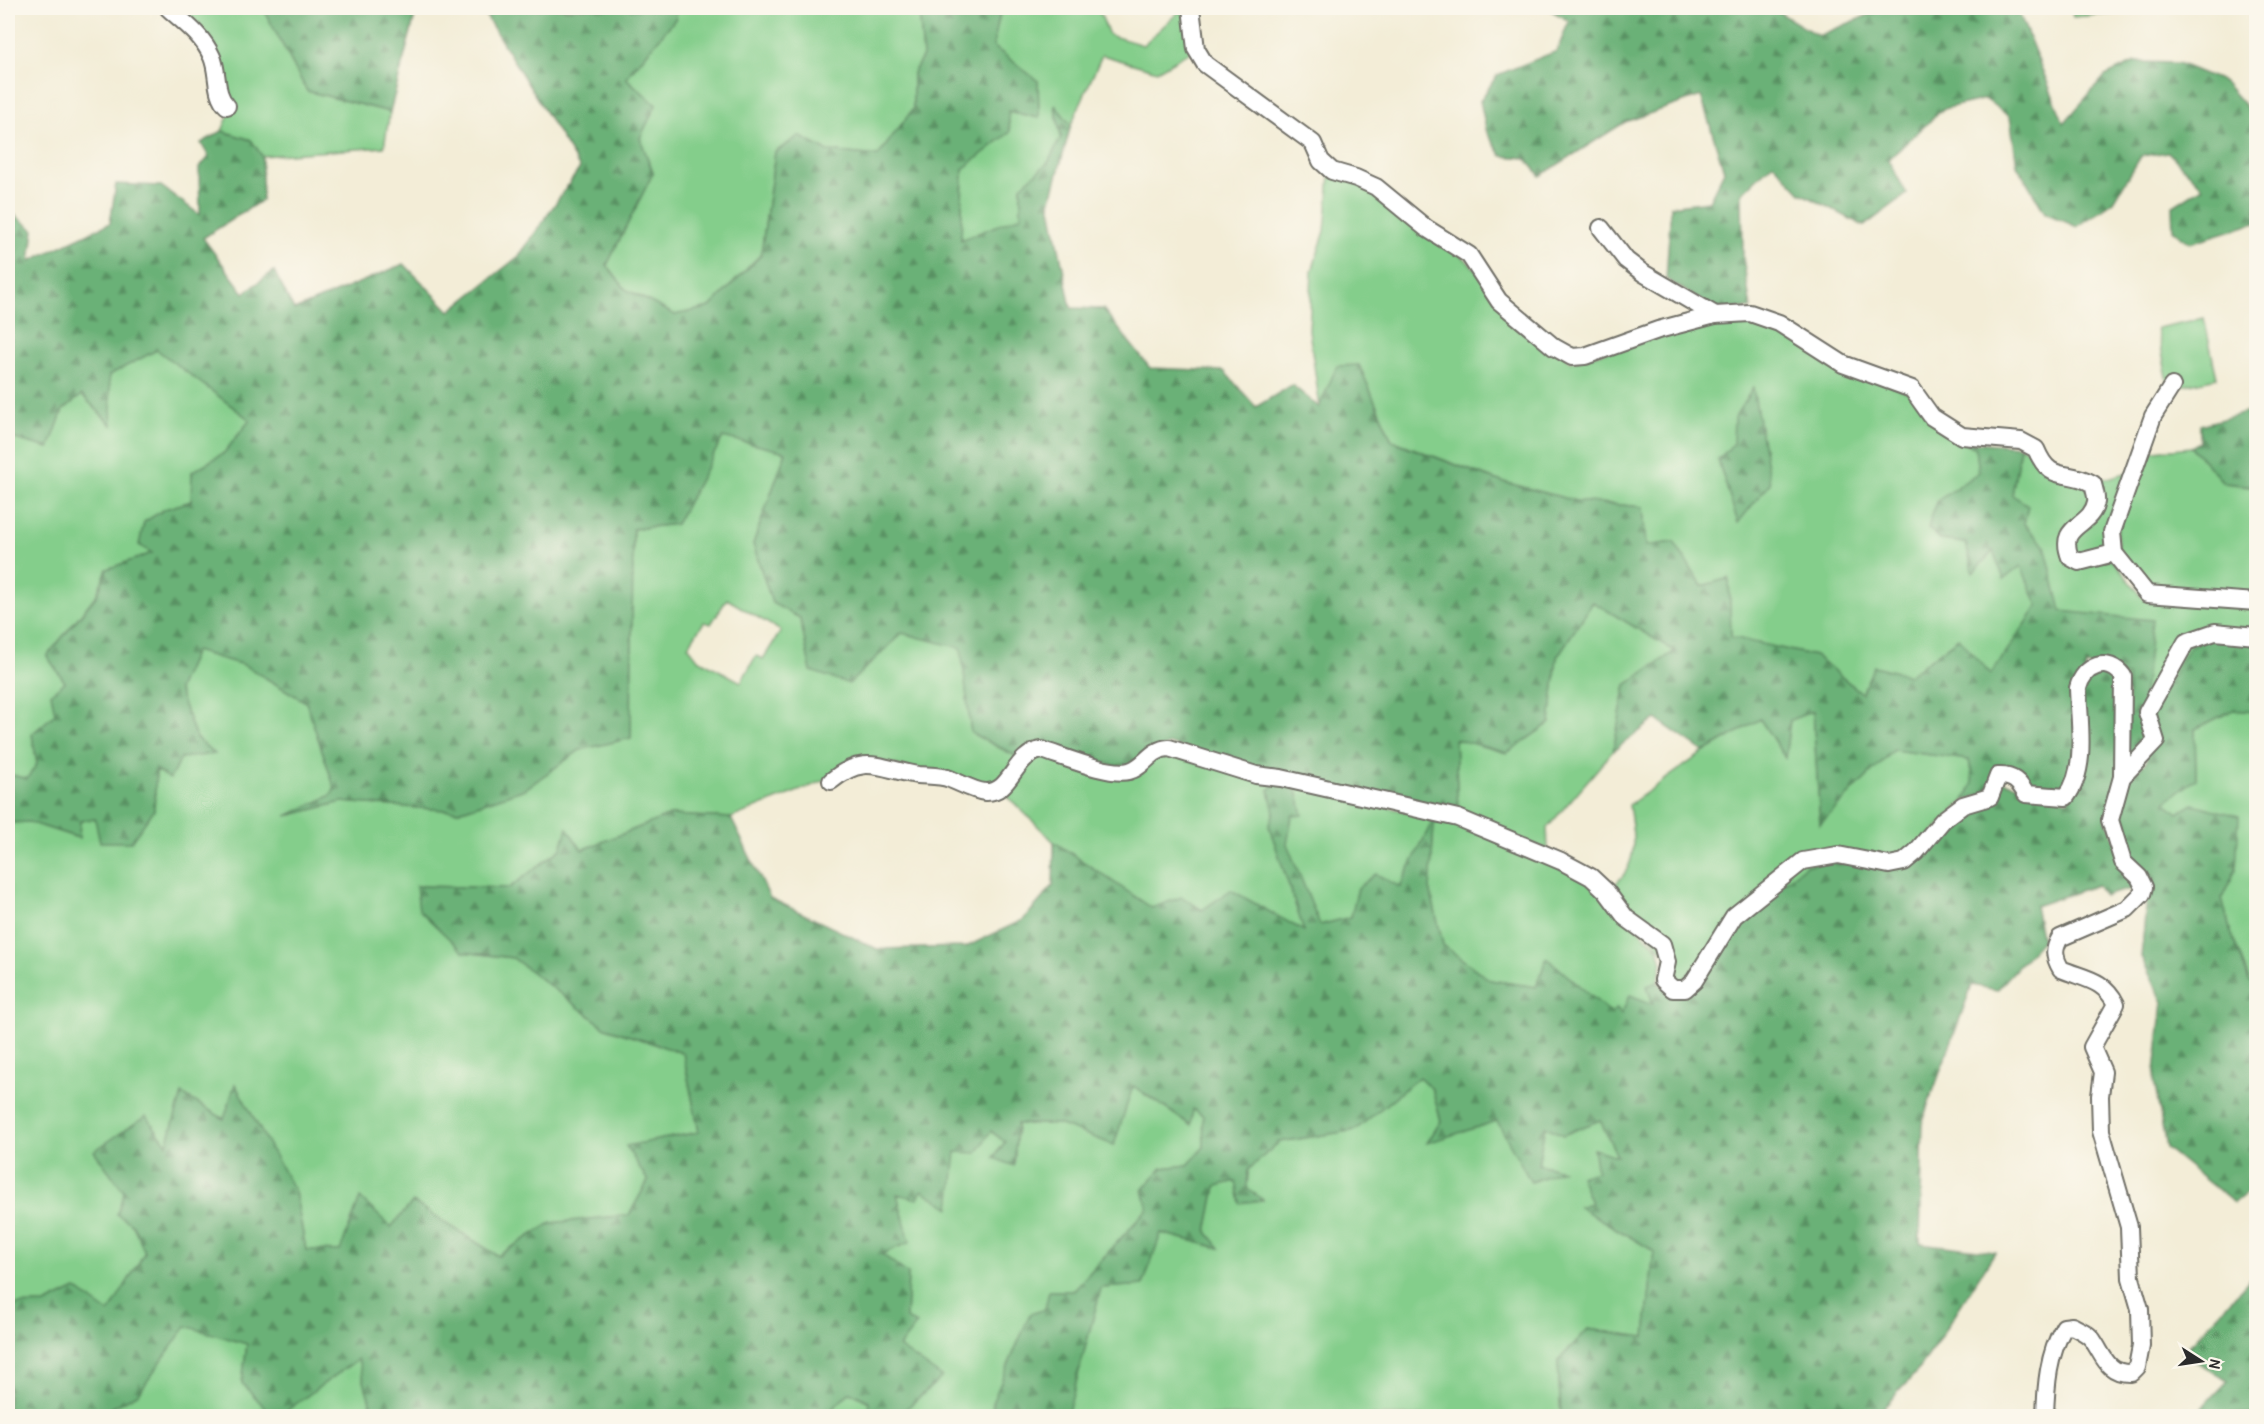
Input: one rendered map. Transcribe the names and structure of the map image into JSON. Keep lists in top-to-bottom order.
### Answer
{
  "north": "right"
}
